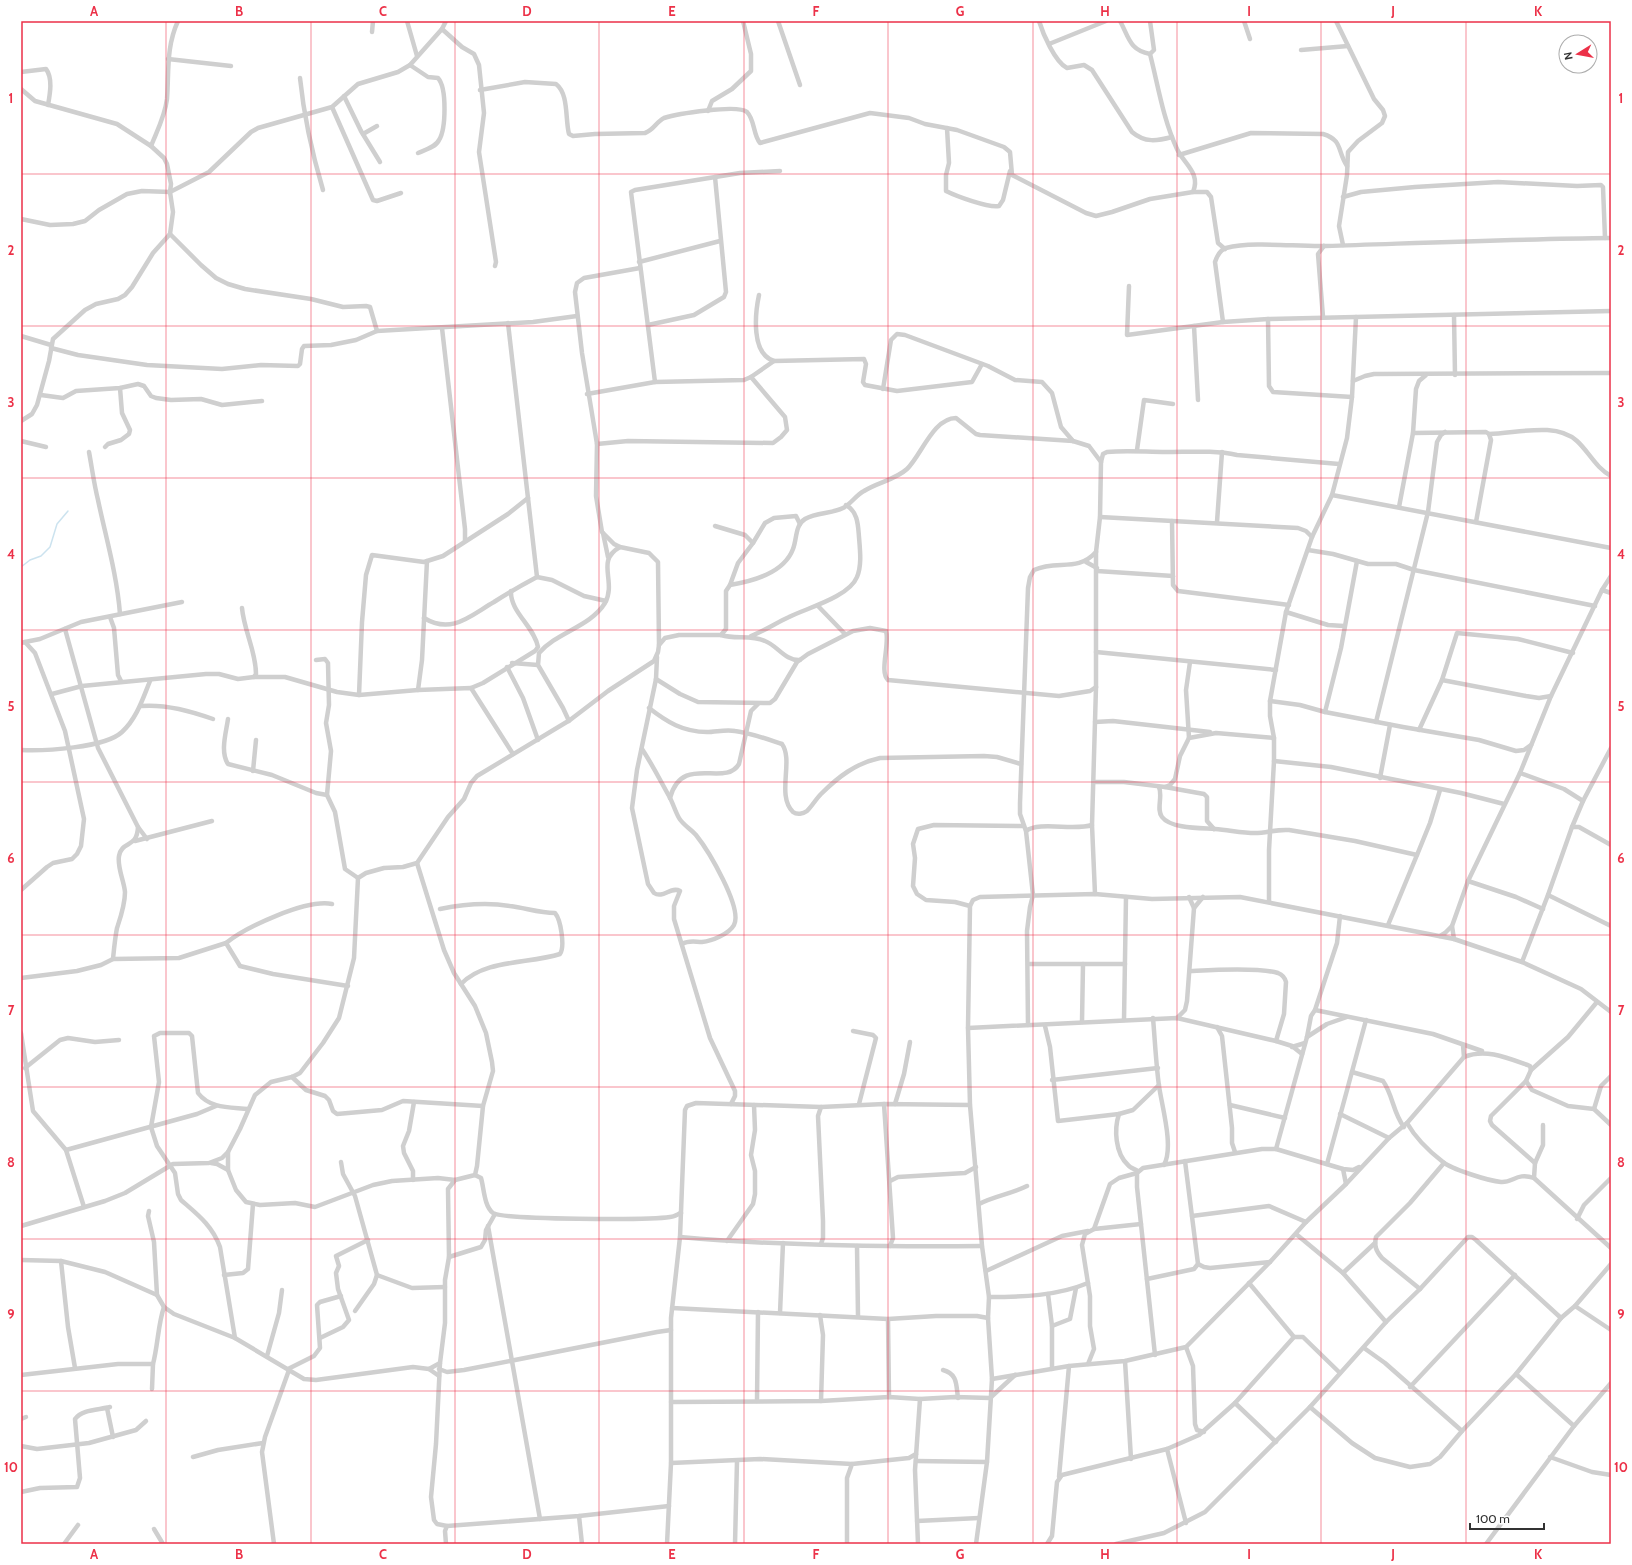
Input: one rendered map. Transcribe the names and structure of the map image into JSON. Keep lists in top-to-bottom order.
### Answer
{
  "scale_bar": "100 m",
  "north": "left",
  "grid": {
    "columns": [
      "A",
      "B",
      "C",
      "D",
      "E",
      "F",
      "G",
      "H",
      "I",
      "J",
      "K"
    ],
    "rows": [
      "1",
      "2",
      "3",
      "4",
      "5",
      "6",
      "7",
      "8",
      "9",
      "10"
    ]
  }
}
